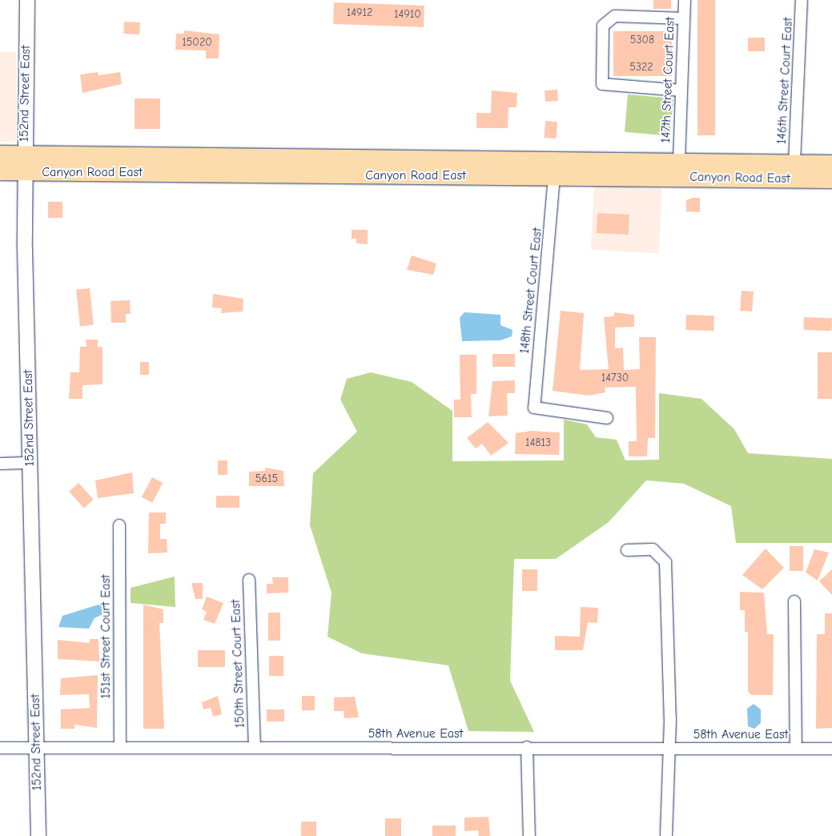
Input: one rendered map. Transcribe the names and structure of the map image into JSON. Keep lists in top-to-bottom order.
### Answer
{
  "streets": {
    "main road": ["Canyon Road East"],
    "street": [
      "147th Street Court East",
      "146th Street Court East",
      "152nd Street East",
      "148th Street Court East",
      "151st Street Court East",
      "150th Street Court East",
      "58th Avenue East"
    ]
  },
  "crossings": [
    ["147th Street Court East", "Canyon Road East"],
    ["146th Street Court East", "Canyon Road East"],
    ["152nd Street East", "Canyon Road East"],
    ["152nd Street East", "58th Avenue East"],
    ["Canyon Road East", "148th Street Court East"],
    ["151st Street Court East", "58th Avenue East"],
    ["150th Street Court East", "58th Avenue East"]
  ],
  "house_numbers": [
    "14912",
    "14910",
    "5308",
    "15020",
    "5322",
    "14730",
    "14813",
    "5615"
  ]
}
